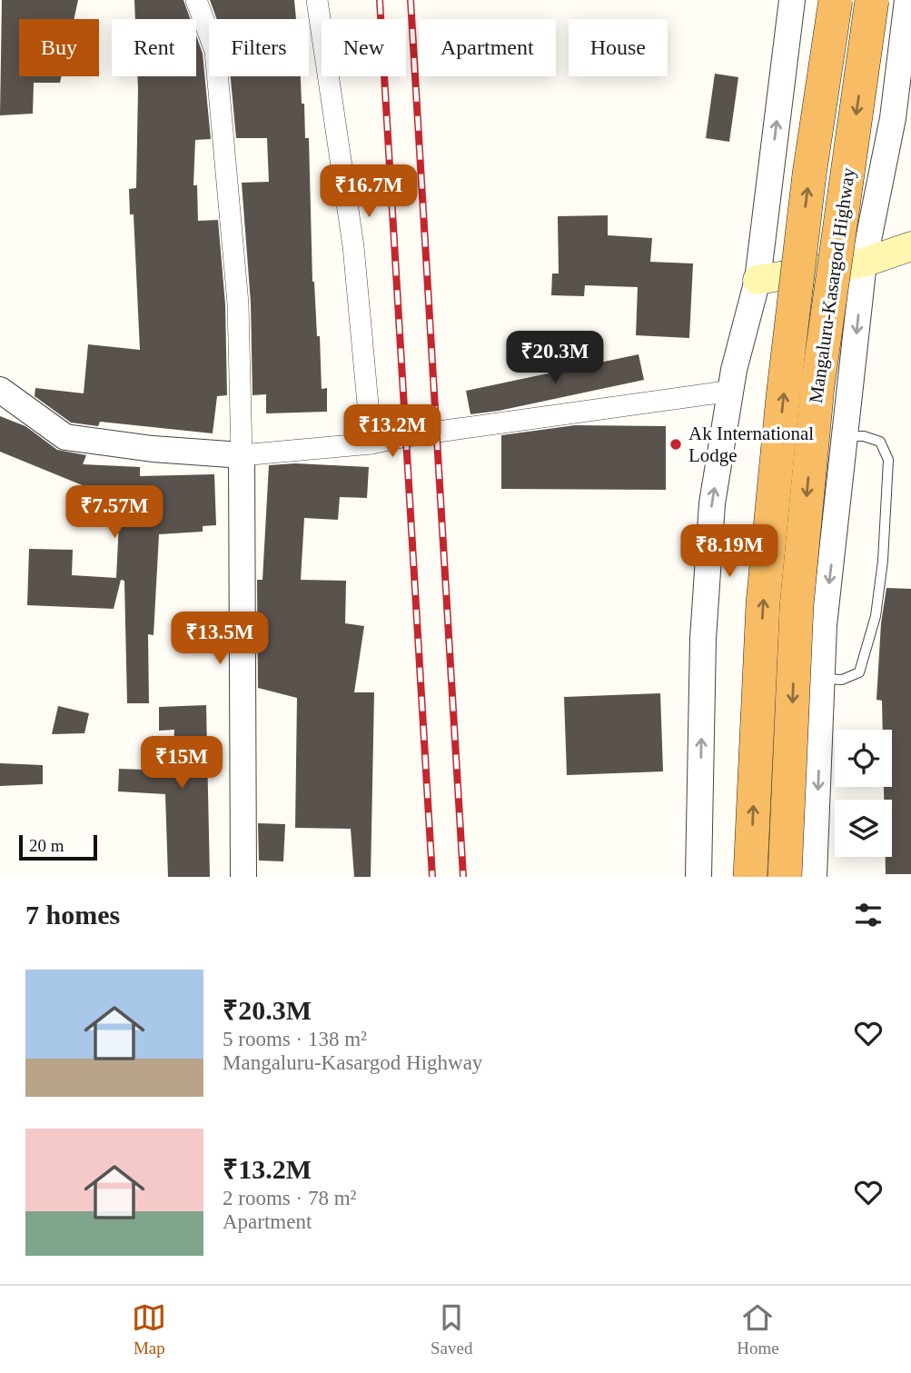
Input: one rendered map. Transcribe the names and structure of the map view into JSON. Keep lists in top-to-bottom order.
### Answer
{
  "streets": {
    "highway": ["Mangaluru-Kasargod Highway"]
  },
  "places": ["Ak International Lodge"],
  "scale_bar": "20 m",
  "page": {
    "chip": [
      "Buy",
      "Rent",
      "Filters",
      "New",
      "Apartment",
      "House"
    ],
    "price": [
      "₹16.7M",
      "₹20.3M",
      "₹13.2M",
      "₹7.57M",
      "₹8.19M",
      "₹13.5M",
      "₹15M"
    ],
    "scale": "20 m",
    "heading": "7 homes",
    "list": [
      {
        "name": "₹20.3M",
        "note": "5 rooms · 138 m² · Mangaluru-Kasargod Highway"
      },
      {
        "name": "₹13.2M",
        "note": "2 rooms · 78 m² · Apartment"
      }
    ],
    "tabs": ["Map", "Saved", "Home"]
  }
}
